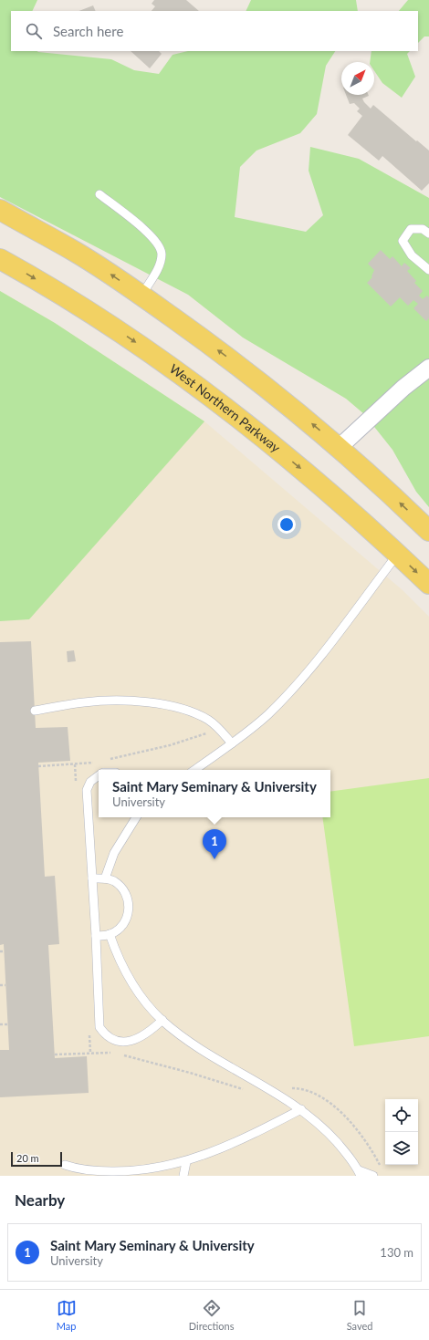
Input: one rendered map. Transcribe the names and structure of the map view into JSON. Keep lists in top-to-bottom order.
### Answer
{
  "streets": {
    "main road": ["West Northern Parkway"]
  },
  "scale_bar": "20 m",
  "north": "top right",
  "page": {
    "search": "Search here",
    "popup": ["Saint Mary Seminary & University", "University"],
    "pins": "1",
    "scale": "20 m",
    "heading": "Nearby",
    "list": [
      {
        "mark": "1",
        "name": "Saint Mary Seminary & University",
        "note": "University",
        "value": "130 m"
      }
    ],
    "nav": ["Map", "Directions", "Saved"]
  }
}
